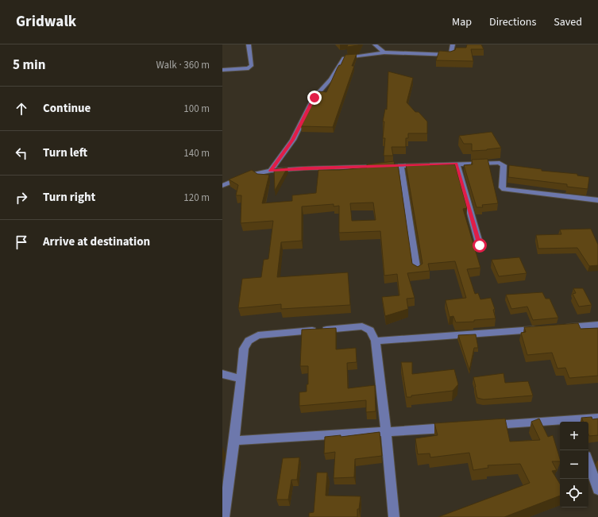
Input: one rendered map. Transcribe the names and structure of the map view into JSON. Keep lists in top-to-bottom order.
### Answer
{
  "page": {
    "header": "Gridwalk",
    "nav": ["Map", "Directions", "Saved"],
    "heading": ["5 min", "Walk · 360 m"],
    "list": [
      ["Continue", "100 m"],
      ["Turn left", "140 m"],
      ["Turn right", "120 m"],
      "Arrive at destination"
    ],
    "map_buttons": ["+", "−"]
  }
}
